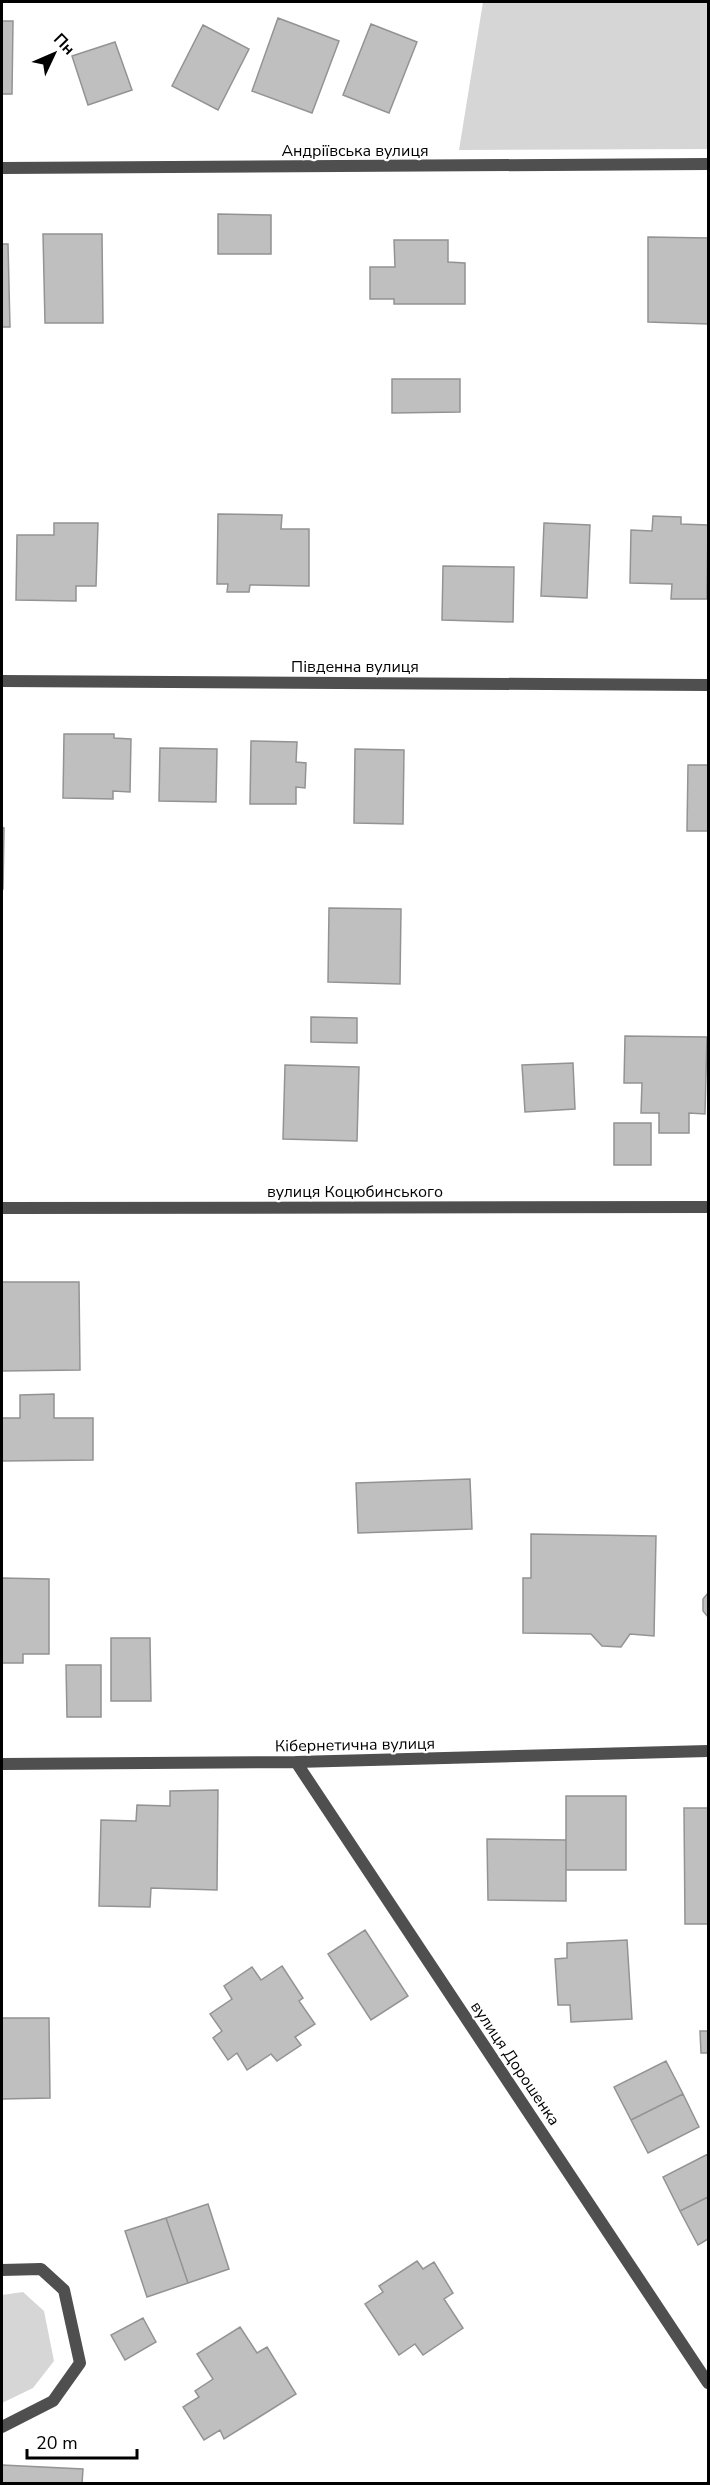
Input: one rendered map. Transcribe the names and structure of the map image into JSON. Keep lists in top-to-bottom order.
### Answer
{
  "streets": {
    "street": [
      "Андріївська вулиця",
      "Південна вулиця",
      "вулиця Коцюбинського",
      "Кібернетична вулиця",
      "вулиця Дорошенка"
    ]
  },
  "crossings": [
    ["Кібернетична вулиця", "вулиця Дорошенка"]
  ],
  "scale_bar": "20 m",
  "north": "top right"
}
